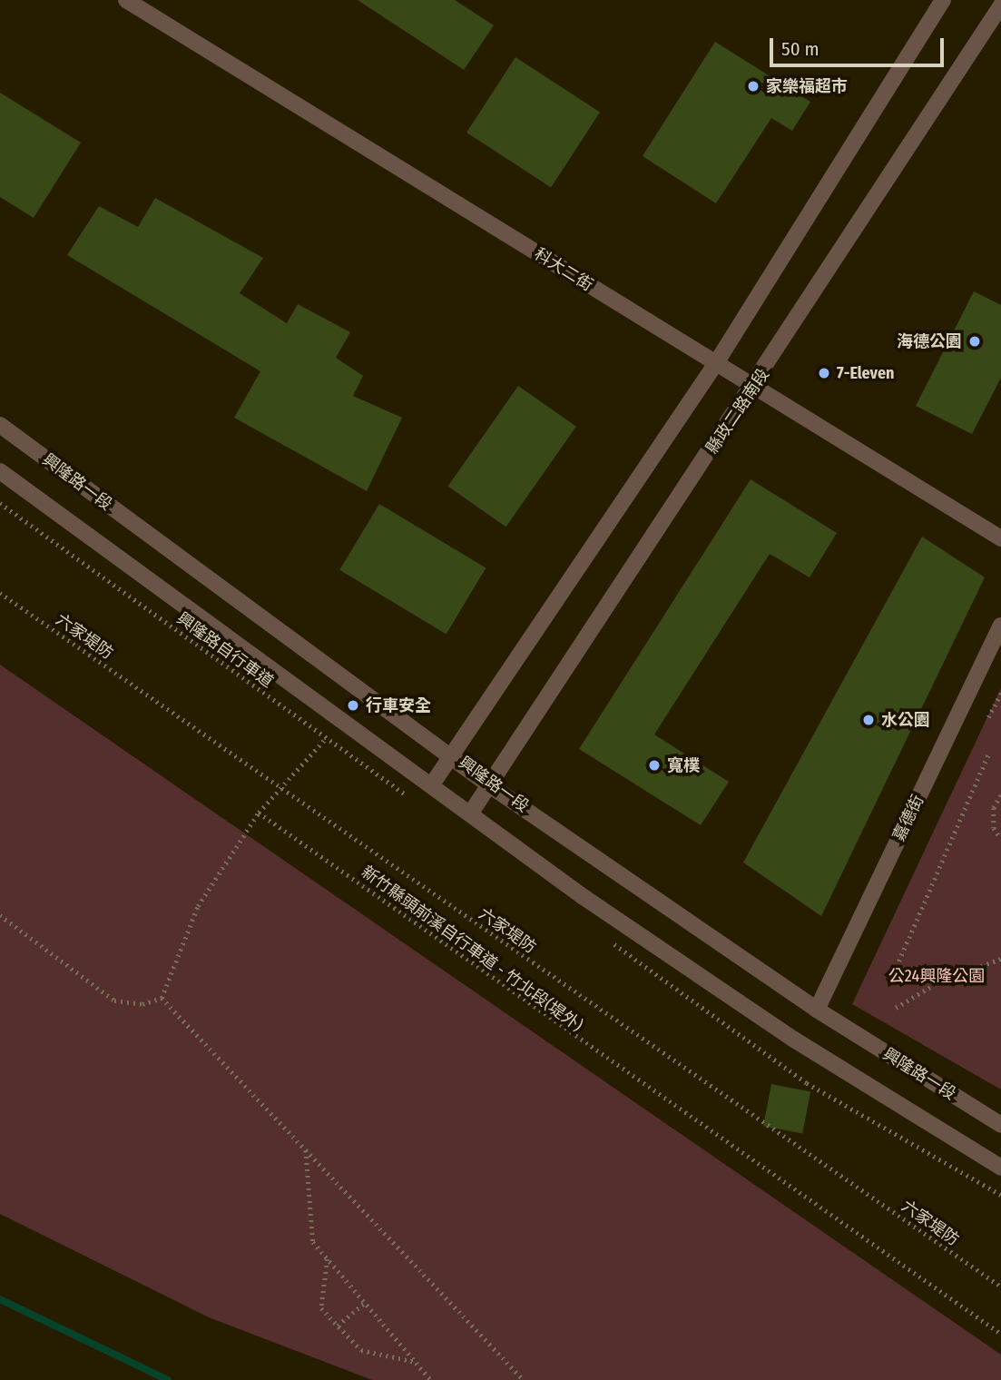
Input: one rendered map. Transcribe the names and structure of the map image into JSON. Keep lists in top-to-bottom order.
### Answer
{
  "streets": {
    "street": [
      "科大二街",
      "縣政二路南段",
      "興隆路一段",
      "嘉德街"
    ],
    "path": ["六家堤防", "興隆路自行車道", "新竹縣頭前溪自行車道 - 竹北段(堤外)"]
  },
  "crossings": [
    ["科大二街", "縣政二路南段"],
    ["縣政二路南段", "興隆路一段"],
    ["興隆路一段", "嘉德街"]
  ],
  "parks": ["公24興隆公園"],
  "places": [
    "家樂福超市",
    "海德公園",
    "7-Eleven",
    "行車安全",
    "水公園",
    "寬樸"
  ],
  "scale_bar": "50 m"
}
